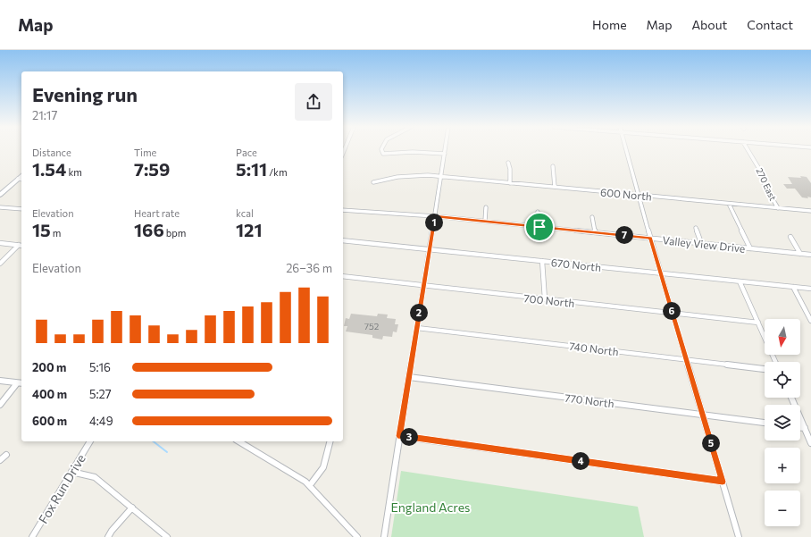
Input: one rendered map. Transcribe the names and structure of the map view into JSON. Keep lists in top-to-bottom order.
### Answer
{
  "streets": {
    "street": [
      "270 East",
      "600 North",
      "Valley View Drive",
      "670 North",
      "700 North",
      "740 North",
      "770 North",
      "Fox Run Drive"
    ]
  },
  "crossings": [
    ["270 East", "600 North"]
  ],
  "parks": ["England Acres"],
  "house_numbers": ["752"],
  "north": "bottom",
  "page": {
    "header": "Map",
    "nav": [
      "Home",
      "Map",
      "About",
      "Contact"
    ],
    "heading": ["Evening run", "21:17"],
    "stats": [
      ["Distance", "1.54 km"],
      ["Time", "7:59"],
      ["Pace", "5:11 /km"],
      ["Elevation", "15 m"],
      ["Heart rate", "166 bpm"],
      ["kcal", "121"]
    ],
    "pins": [
      "1",
      "7",
      "6",
      "2",
      "3",
      "5",
      "4"
    ],
    "chart": ["Elevation", "26–36 m"],
    "map_buttons": ["+", "−"],
    "list": [
      {
        "name": "200 m",
        "note": "5:16"
      },
      {
        "name": "400 m",
        "note": "5:27"
      },
      {
        "name": "600 m",
        "note": "4:49"
      }
    ]
  }
}
